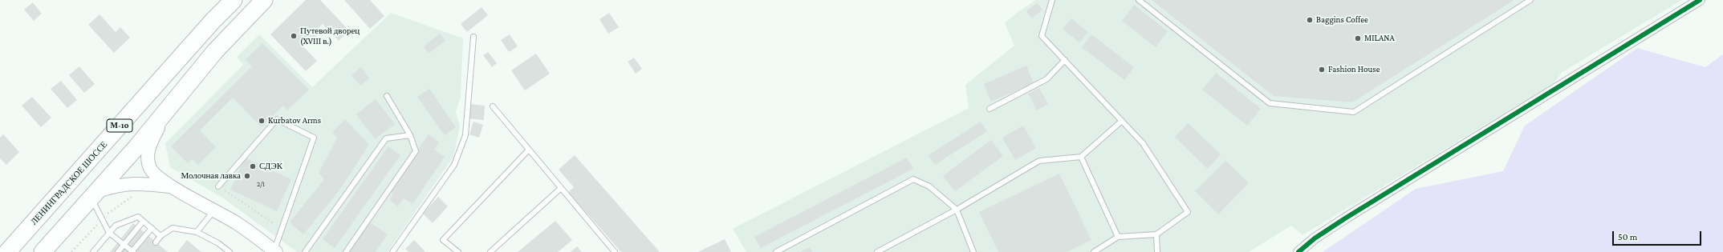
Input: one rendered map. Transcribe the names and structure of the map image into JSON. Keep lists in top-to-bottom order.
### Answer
{
  "streets": {
    "highway": ["М-10", "ЛЕНИНГРАДСКОЕ ШОССЕ"]
  },
  "places": [
    "Baggins Coffee",
    "Путевой дворец (XVIII в.)",
    "MILANA",
    "Fashion House",
    "Kurbatov Arms",
    "СДЭК",
    "Молочная лавка"
  ],
  "house_numbers": ["2/1"],
  "scale_bar": "50 m"
}
